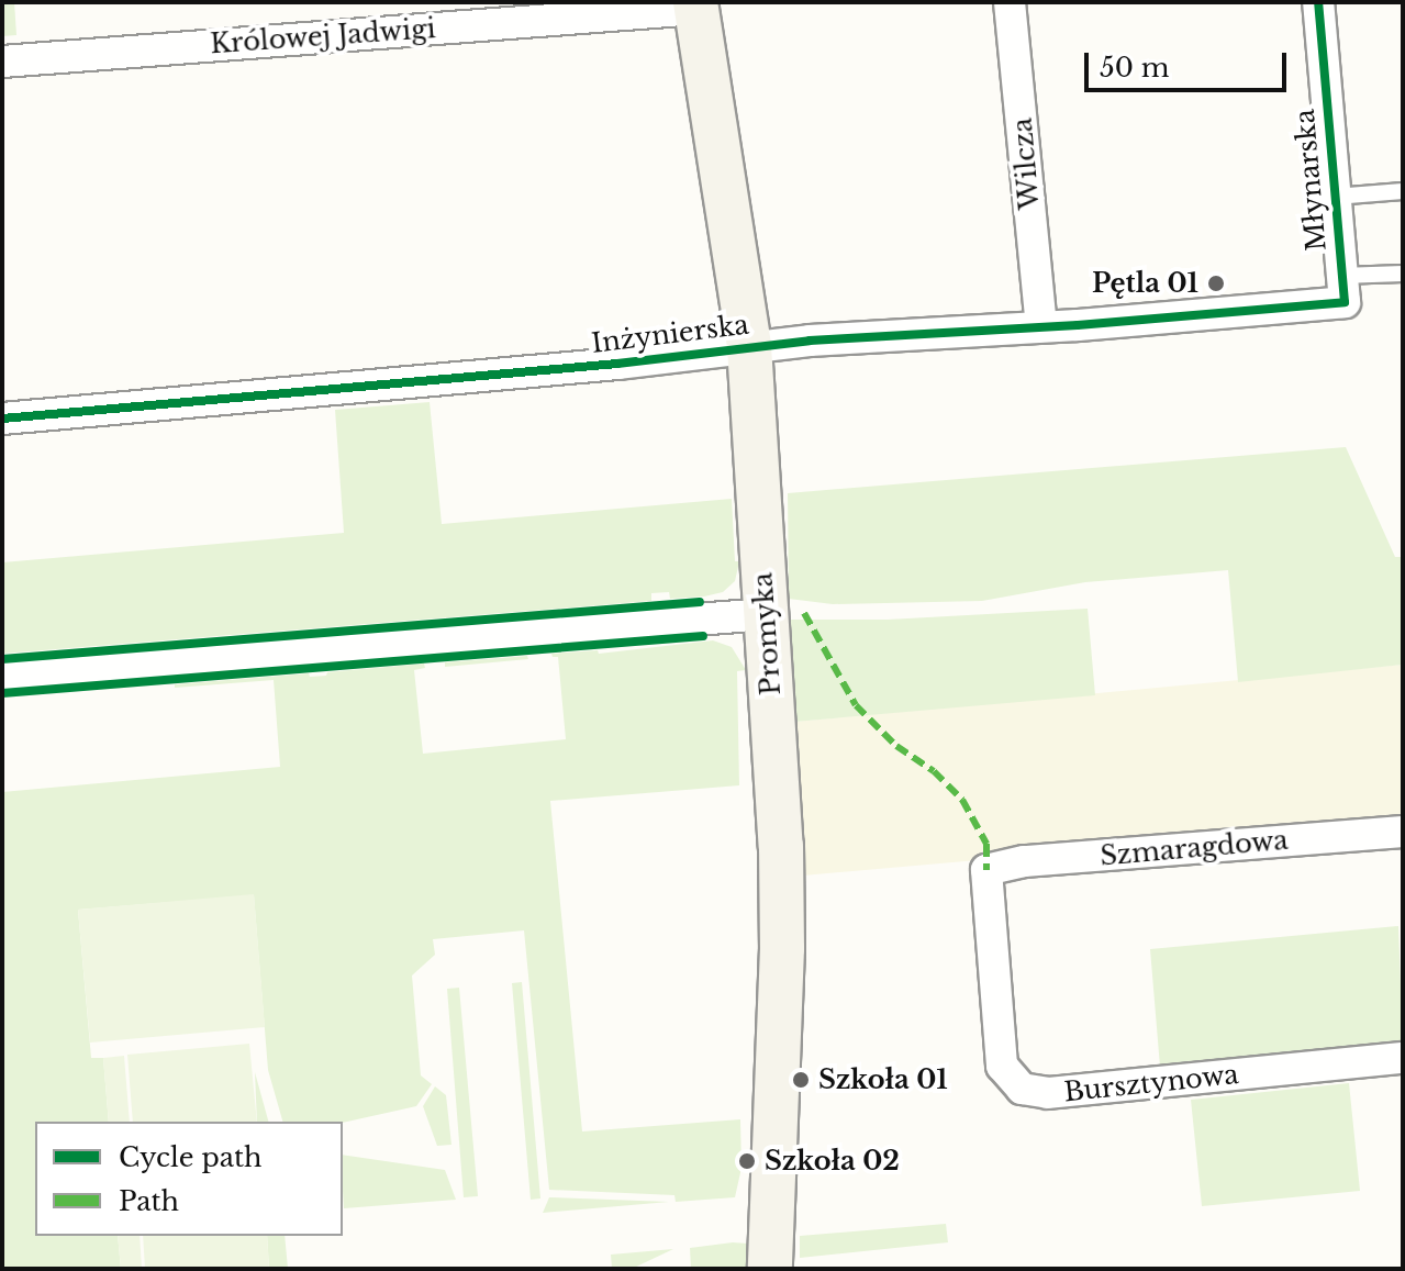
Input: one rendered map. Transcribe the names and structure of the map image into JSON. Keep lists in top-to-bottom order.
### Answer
{
  "streets": {
    "street": [
      "Królowej Jadwigi",
      "Wilcza",
      "Młynarska",
      "Inżynierska",
      "Promyka",
      "Szmaragdowa",
      "Bursztynowa"
    ]
  },
  "crossings": [
    ["Królowej Jadwigi", "Promyka"],
    ["Wilcza", "Inżynierska"],
    ["Młynarska", "Inżynierska"],
    ["Inżynierska", "Promyka"],
    ["Szmaragdowa", "Bursztynowa"]
  ],
  "places": ["Pętla 01", "Szkoła 01", "Szkoła 02"],
  "legend": ["Cycle path", "Path"],
  "scale_bar": "50 m"
}
